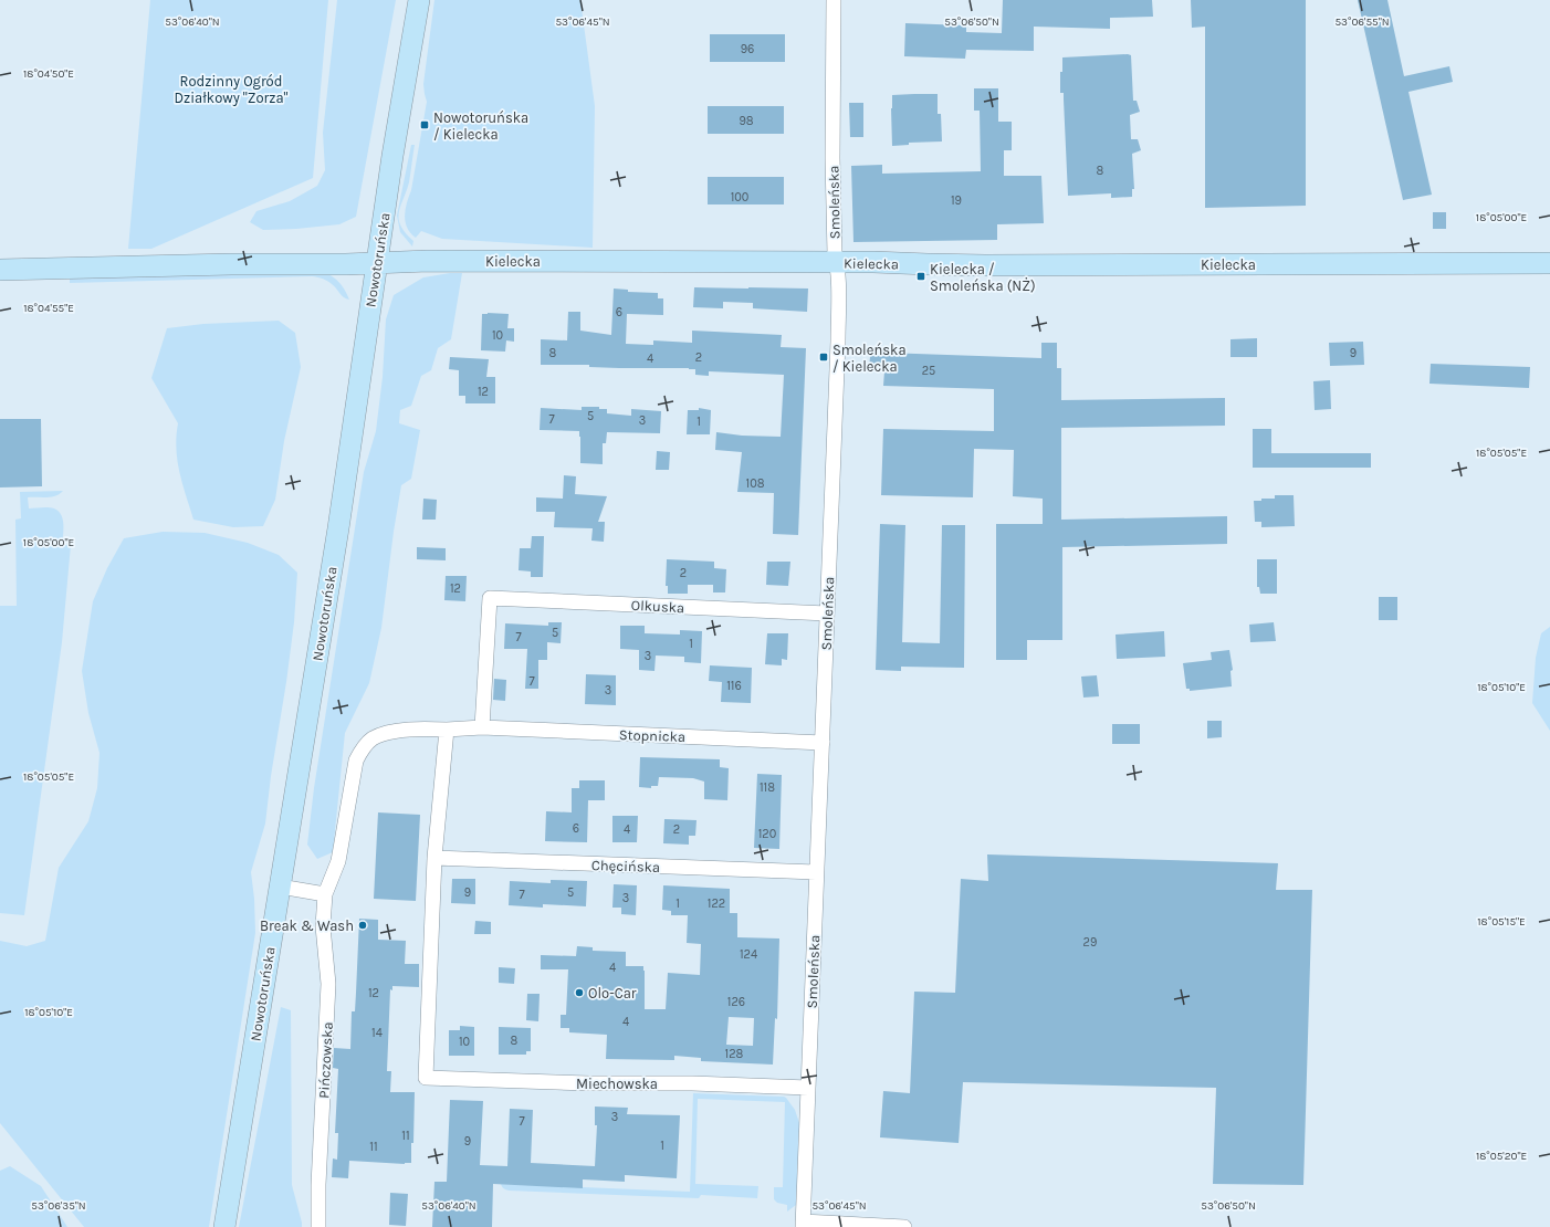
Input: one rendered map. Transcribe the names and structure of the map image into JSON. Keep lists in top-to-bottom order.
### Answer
{
  "streets": {
    "street": [
      "Smoleńska",
      "Nowotoruńska",
      "Kielecka",
      "Olkuska",
      "Stopnicka",
      "Chęcińska",
      "Pińczowska",
      "Miechowska"
    ]
  },
  "crossings": [
    ["Smoleńska", "Kielecka"],
    ["Smoleńska", "Olkuska"],
    ["Smoleńska", "Stopnicka"],
    ["Smoleńska", "Chęcińska"],
    ["Smoleńska", "Miechowska"],
    ["Nowotoruńska", "Kielecka"],
    ["Olkuska", "Stopnicka"],
    ["Stopnicka", "Pińczowska"],
    ["Chęcińska", "Miechowska"]
  ],
  "parks": ["Rodzinny Ogród Działkowy \"Zorza\""],
  "places": {
    "transit": ["Nowotoruńska / Kielecka", "Kielecka / Smoleńska (NŻ)", "Smoleńska / Kielecka"],
    "other": ["Break & Wash", "Olo-Car"]
  },
  "house_numbers": [
    "96",
    "98",
    "8",
    "100",
    "19",
    "6",
    "10",
    "8",
    "9",
    "2",
    "4",
    "25",
    "12",
    "5",
    "7",
    "3",
    "1",
    "108",
    "2",
    "12",
    "5",
    "7",
    "1",
    "3",
    "7",
    "116",
    "3",
    "118",
    "6",
    "4",
    "2",
    "120",
    "9",
    "5",
    "7",
    "3",
    "1",
    "122",
    "29",
    "124",
    "4",
    "12",
    "126",
    "4",
    "14",
    "8",
    "10",
    "128",
    "3",
    "7",
    "11",
    "9",
    "1",
    "11"
  ],
  "coordinates": [
    "53°06'40\"N",
    "53°06'45\"N",
    "53°06'50\"N",
    "53°06'55\"N",
    "18°04'50\"E",
    "18°05'00\"E",
    "18°04'55\"E",
    "18°05'05\"E",
    "18°05'10\"E",
    "18°05'15\"E",
    "18°05'20\"E",
    "53°06'35\"N"
  ]
}
